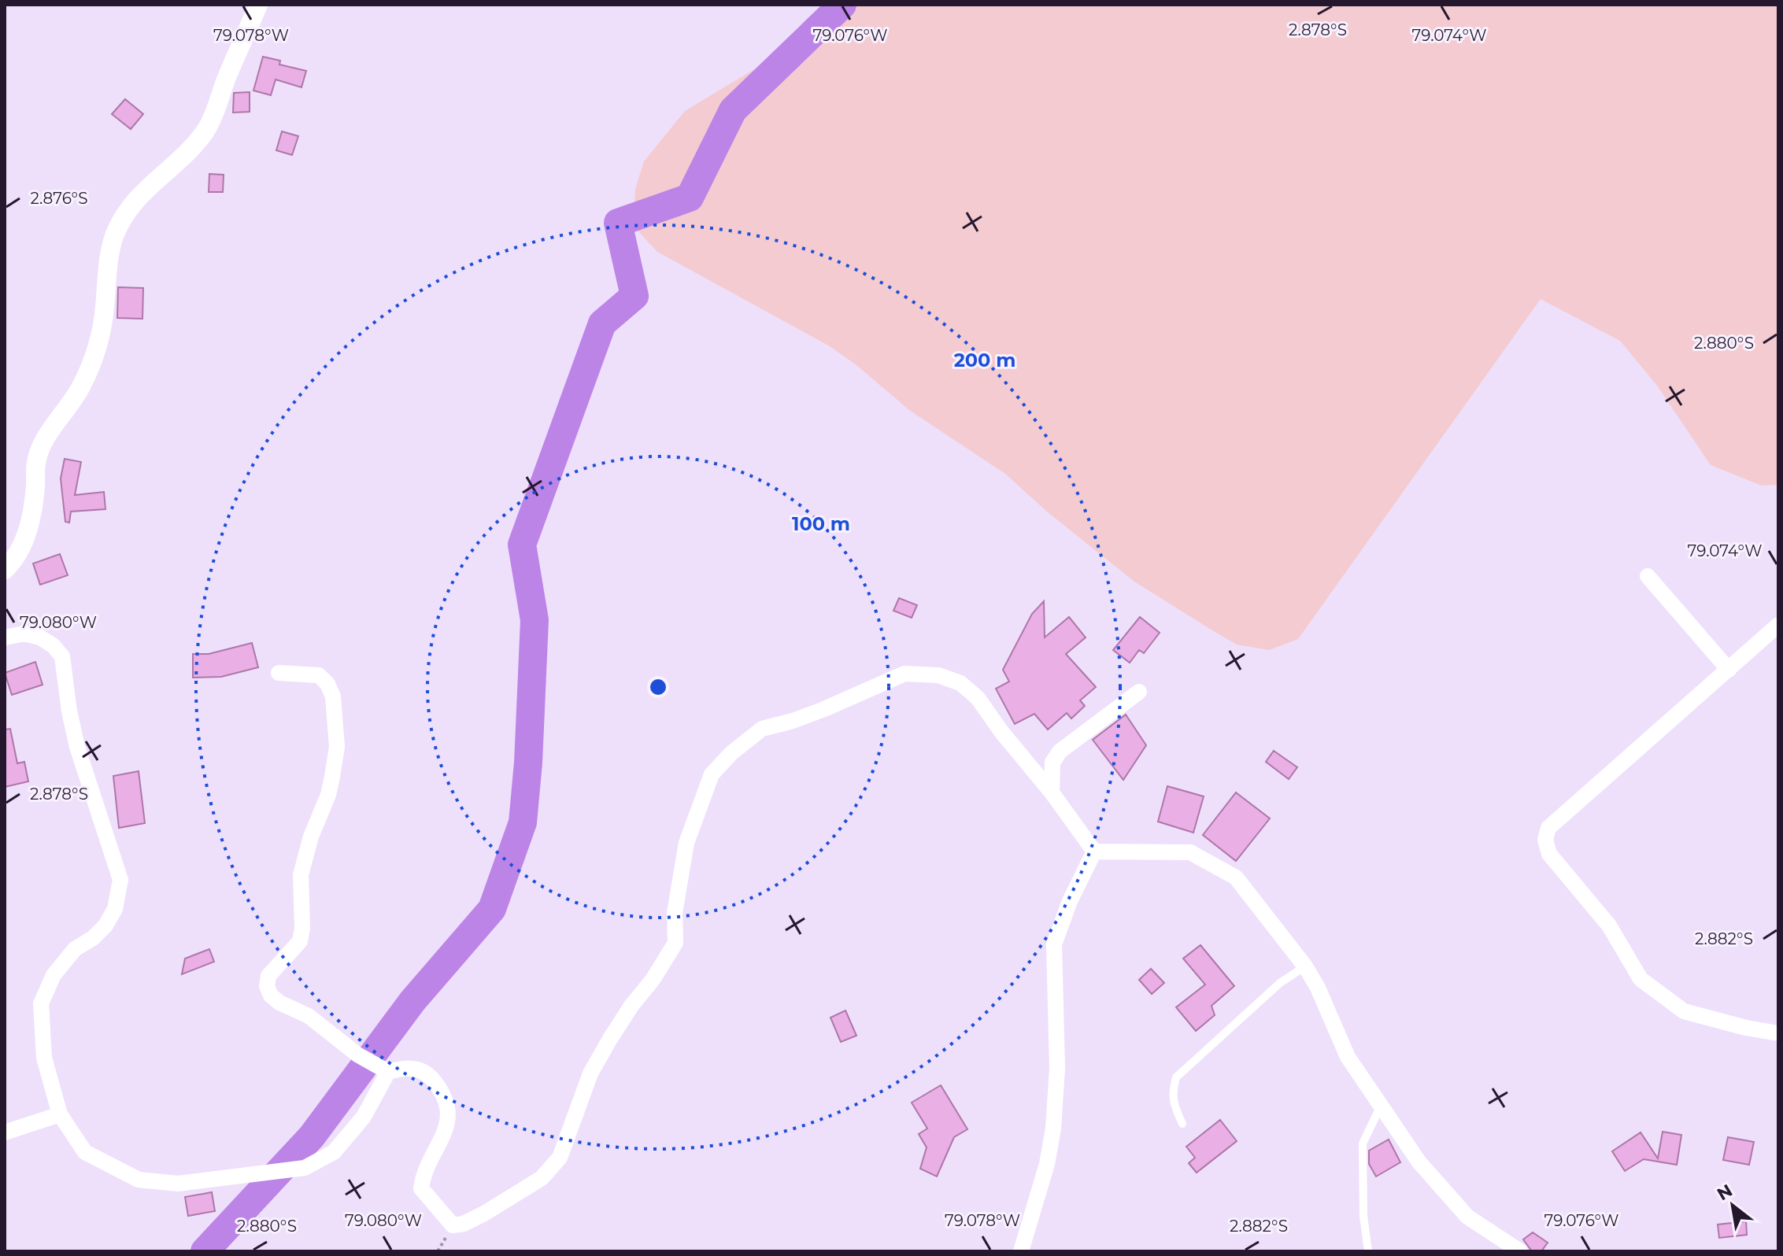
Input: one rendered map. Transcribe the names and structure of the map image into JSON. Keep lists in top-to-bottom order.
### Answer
{
  "north": "top left",
  "coordinates": [
    "2.878°S",
    "79.078°W",
    "79.076°W",
    "79.074°W",
    "2.876°S",
    "2.880°S",
    "79.080°W",
    "2.882°S"
  ],
  "rings": ["200 m", "100 m"]
}
